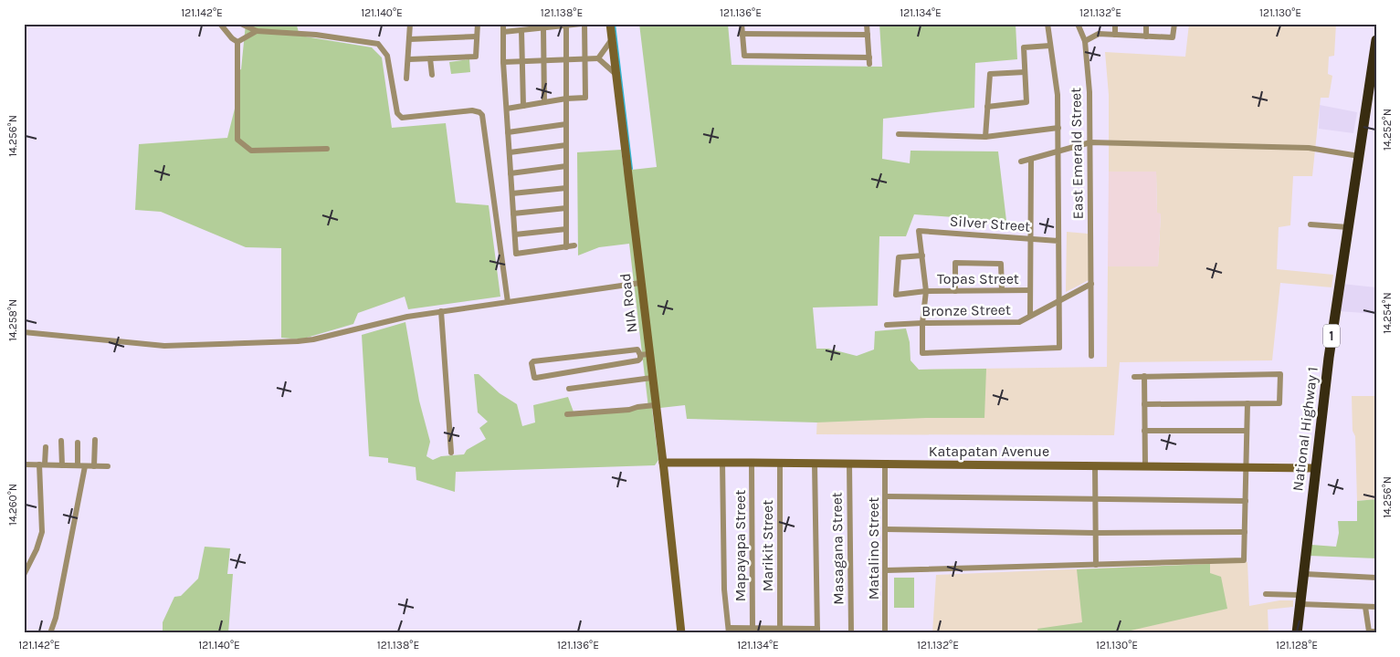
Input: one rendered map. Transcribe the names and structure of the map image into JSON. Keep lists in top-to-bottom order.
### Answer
{
  "streets": {
    "highway": ["1", "National Highway 1"],
    "street": [
      "East Emerald Street",
      "Silver Street",
      "Topas Street",
      "NIA Road",
      "Bronze Street",
      "Katapatan Avenue",
      "Mapayapa Street",
      "Marikit Street",
      "Masagana Street",
      "Matalino Street"
    ]
  },
  "crossings": [
    ["East Emerald Street", "Bronze Street"],
    ["Silver Street", "Topas Street"],
    ["NIA Road", "Katapatan Avenue"],
    ["National Highway 1", "Katapatan Avenue"],
    ["Katapatan Avenue", "Mapayapa Street"],
    ["Katapatan Avenue", "Marikit Street"],
    ["Katapatan Avenue", "Masagana Street"],
    ["Katapatan Avenue", "Matalino Street"]
  ],
  "coordinates": [
    "121.142°E",
    "121.140°E",
    "121.138°E",
    "121.136°E",
    "121.134°E",
    "121.132°E",
    "121.130°E",
    "14.252°N",
    "14.256°N",
    "14.254°N",
    "14.258°N",
    "14.260°N",
    "121.128°E"
  ]
}
